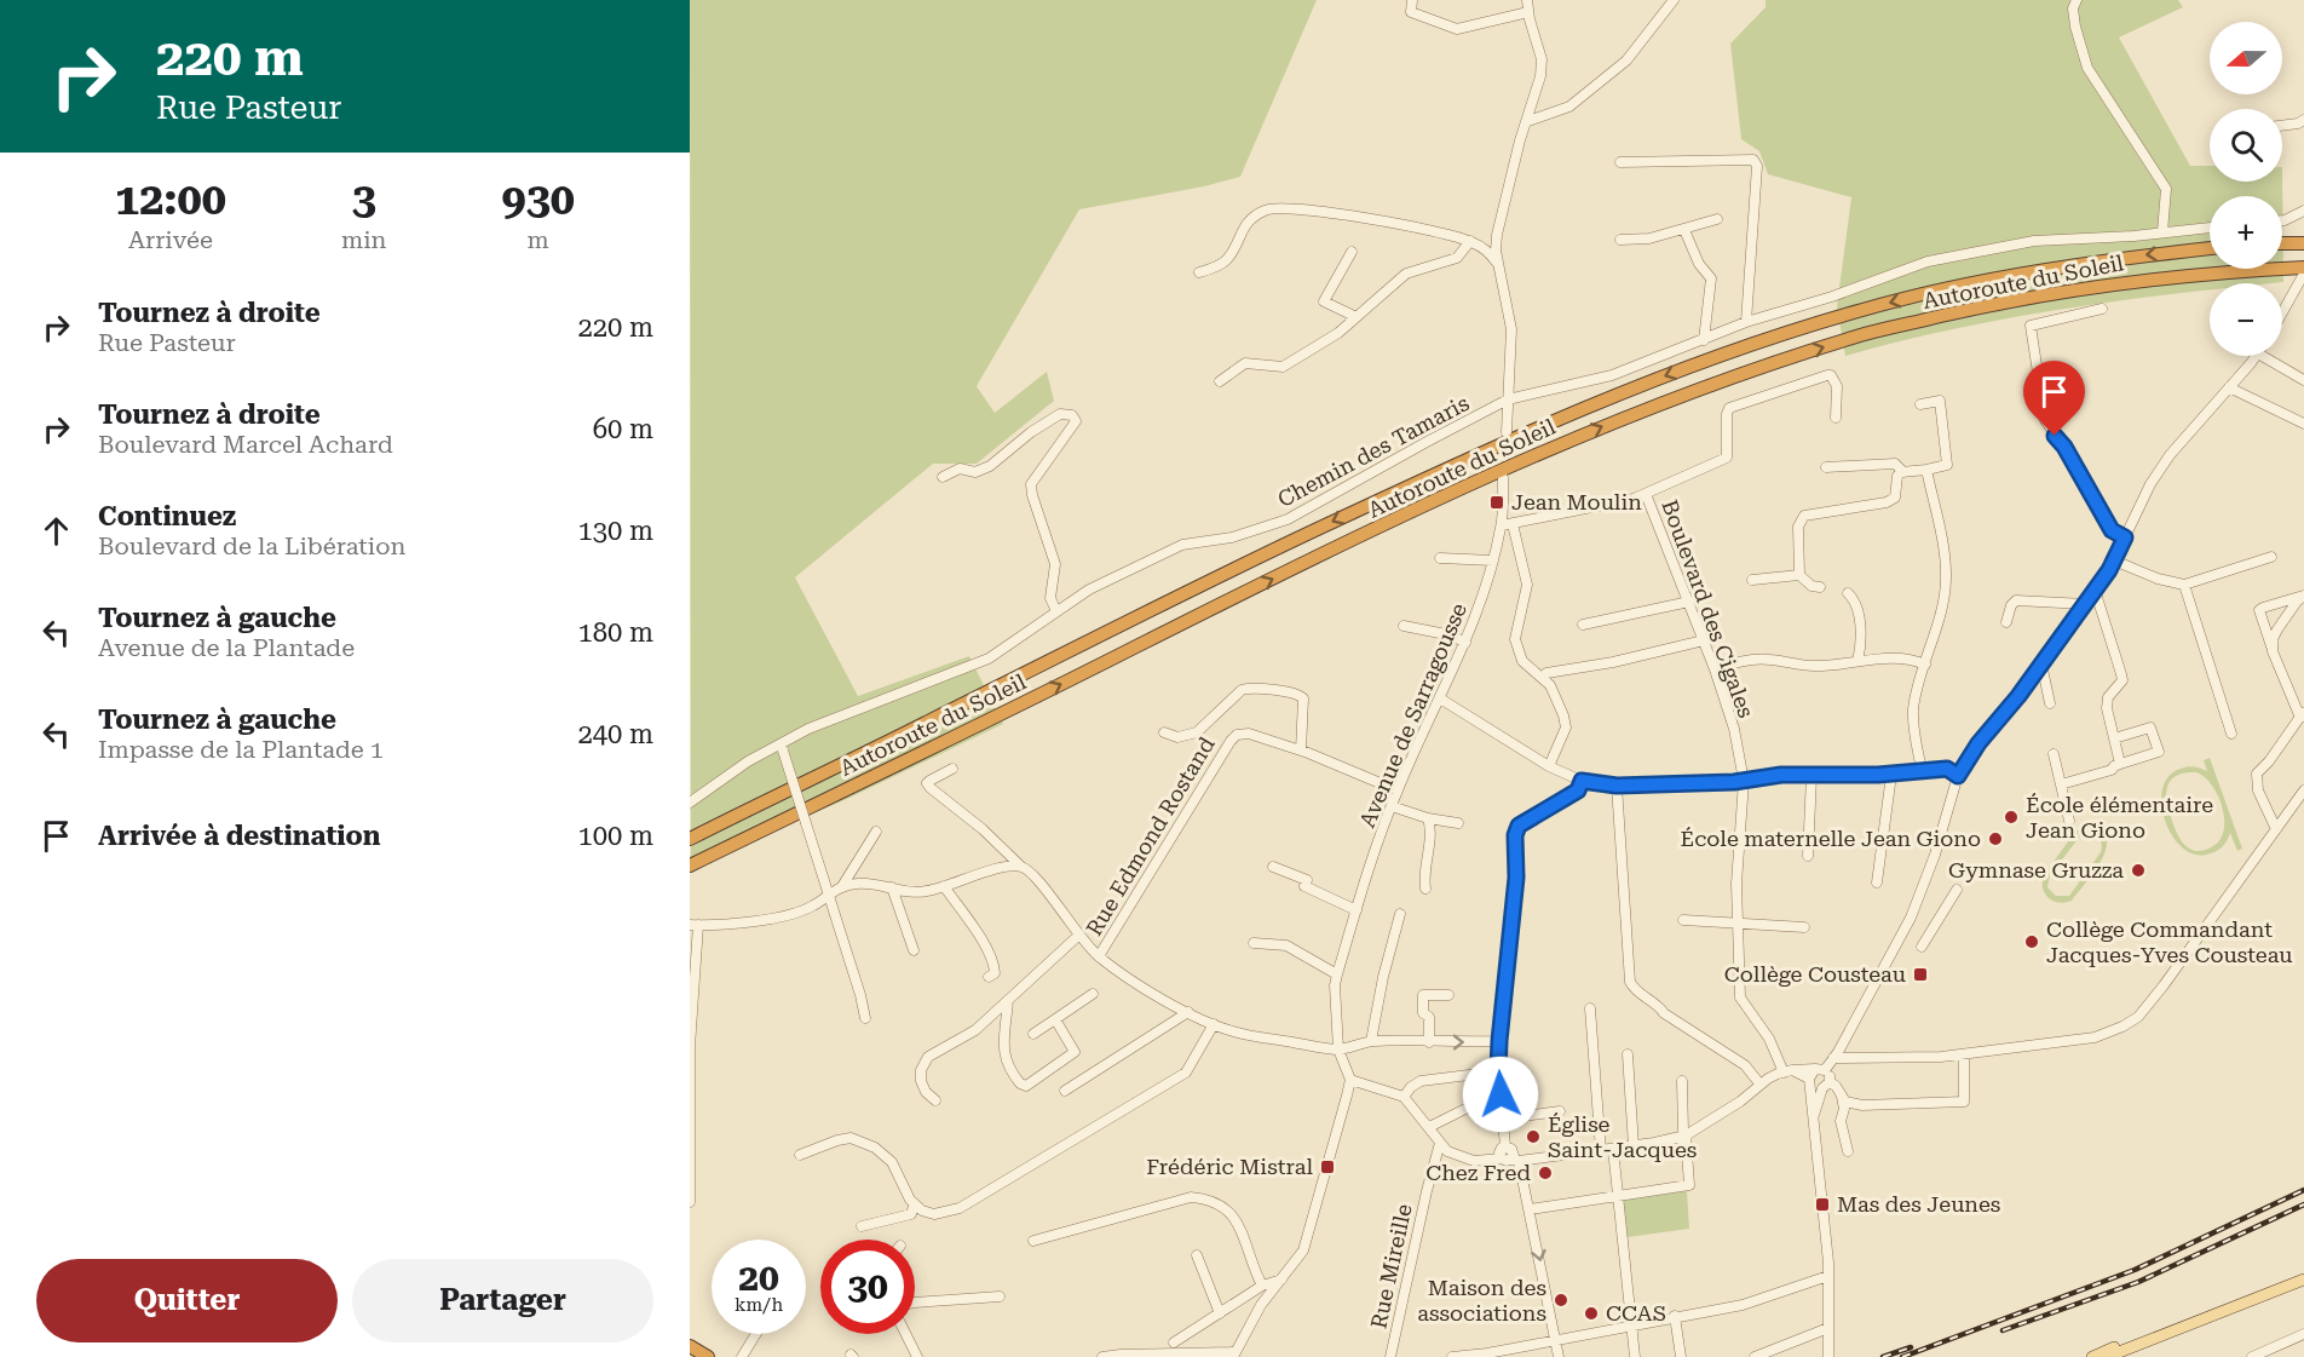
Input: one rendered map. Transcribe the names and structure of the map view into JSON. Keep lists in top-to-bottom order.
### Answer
{
  "streets": {
    "highway": ["Autoroute du Soleil"],
    "street": [
      "Chemin des Tamaris",
      "Boulevard des Cigales",
      "Avenue de Sarragousse",
      "Rue Edmond Rostand",
      "Rue Mireille"
    ]
  },
  "crossings": [
    ["Avenue de Sarragousse", "Rue Edmond Rostand"]
  ],
  "places": {
    "transit": [
      "Jean Moulin",
      "Collège Cousteau",
      "Frédéric Mistral",
      "Mas des Jeunes"
    ],
    "other": [
      "École élémentaire Jean Giono",
      "École maternelle Jean Giono",
      "Gymnase Gruzza",
      "Collège Commandant Jacques-Yves Cousteau",
      "Église Saint-Jacques",
      "Chez Fred",
      "Maison des associations",
      "CCAS"
    ]
  },
  "north": "left",
  "page": {
    "turn": ["220 m", "Rue Pasteur"],
    "map_buttons": ["+", "−"],
    "eta": [
      "12:00",
      "Arrivée",
      "3",
      "min",
      "930",
      "m"
    ],
    "list": [
      {
        "name": "Tournez à droite",
        "note": "Rue Pasteur",
        "value": "220 m"
      },
      {
        "name": "Tournez à droite",
        "note": "Boulevard Marcel Achard",
        "value": "60 m"
      },
      {
        "name": "Continuez",
        "note": "Boulevard de la Libération",
        "value": "130 m"
      },
      {
        "name": "Tournez à gauche",
        "note": "Avenue de la Plantade",
        "value": "180 m"
      },
      {
        "name": "Tournez à gauche",
        "note": "Impasse de la Plantade 1",
        "value": "240 m"
      },
      {
        "name": "Arrivée à destination",
        "value": "100 m"
      }
    ],
    "speed": "20 km/h",
    "limit": "30",
    "buttons": ["Quitter", "Partager"]
  }
}
